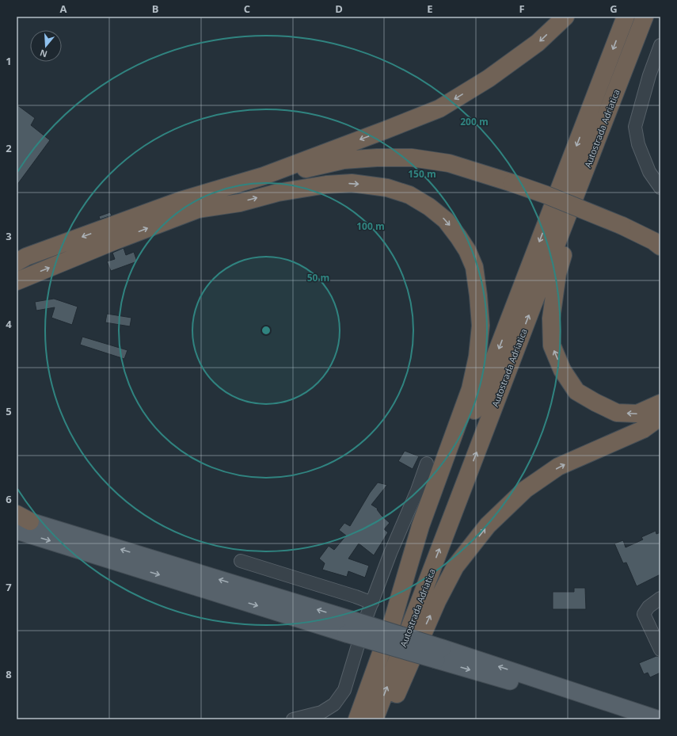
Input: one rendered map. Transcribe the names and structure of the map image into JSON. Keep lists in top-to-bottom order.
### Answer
{
  "streets": {
    "highway": ["Autostrada Adriatica"]
  },
  "north": "bottom",
  "grid": {
    "columns": [
      "A",
      "B",
      "C",
      "D",
      "E",
      "F",
      "G"
    ],
    "rows": [
      "1",
      "2",
      "3",
      "4",
      "5",
      "6",
      "7",
      "8"
    ]
  },
  "rings": [
    "200 m",
    "150 m",
    "100 m",
    "50 m"
  ]
}
